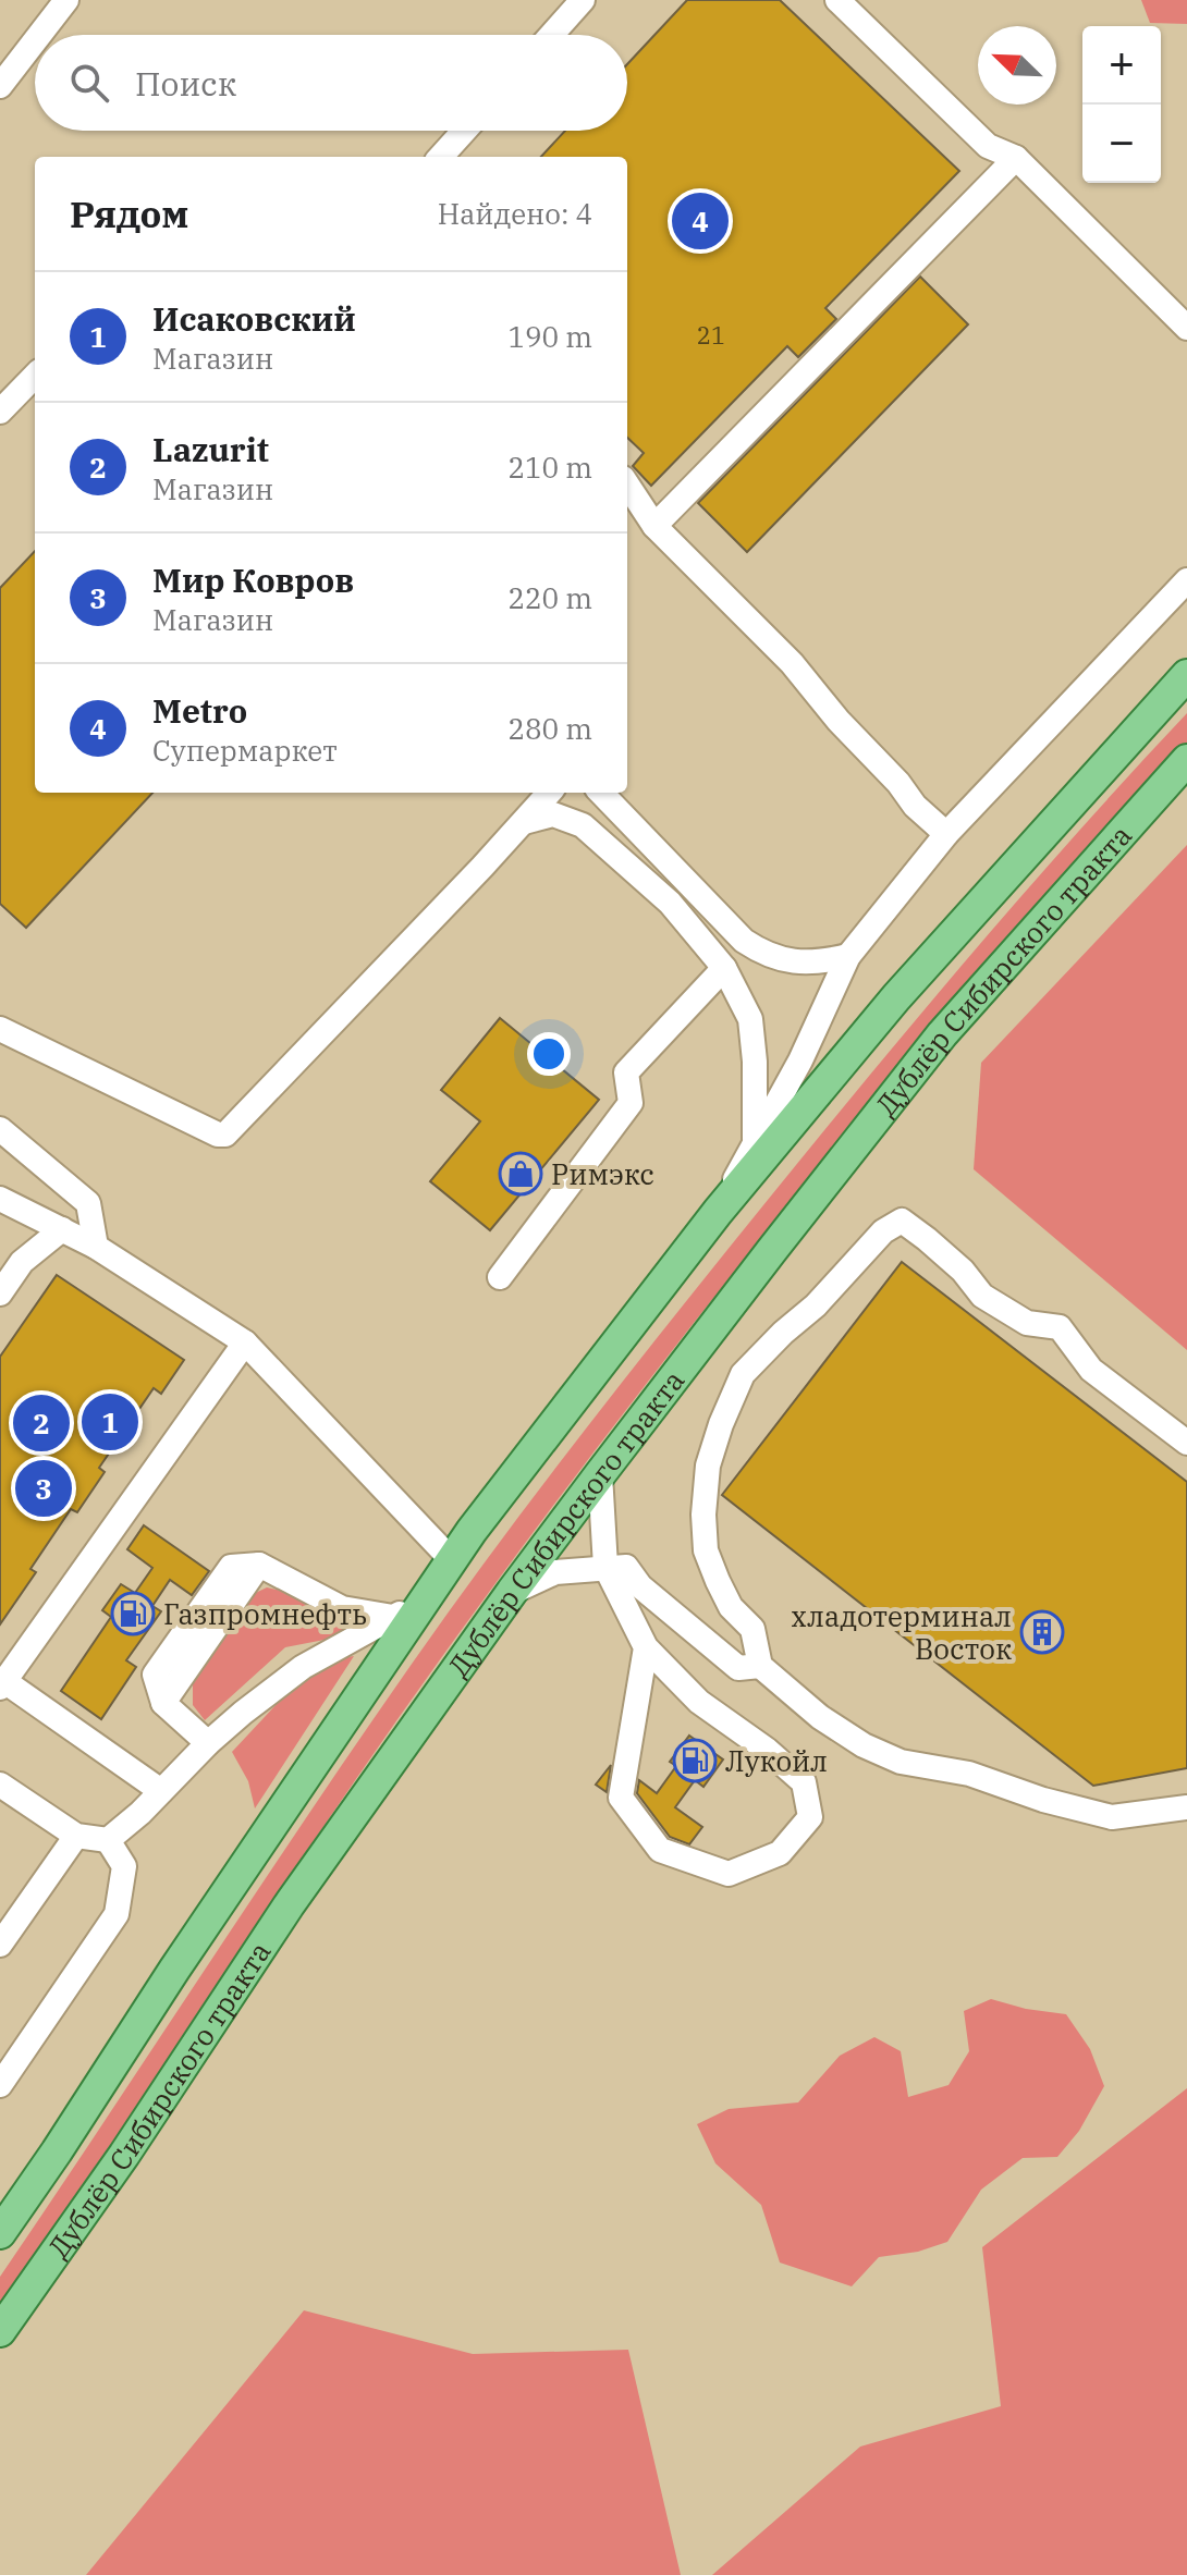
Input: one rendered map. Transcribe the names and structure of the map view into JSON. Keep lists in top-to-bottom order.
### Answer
{
  "streets": {
    "main road": ["Дублёр Сибирского тракта"]
  },
  "places": {
    "shop": ["Римэкс"],
    "fuel station": ["Газпромнефть", "Лукойл"],
    "building": ["хладотерминал Восток"]
  },
  "house_numbers": ["21"],
  "north": "top left",
  "page": {
    "map_buttons": ["+", "−"],
    "search": "Поиск",
    "heading": ["Рядом", "Найдено: 4"],
    "pins": [
      "4",
      "1",
      "2",
      "3"
    ],
    "list": [
      {
        "mark": "1",
        "name": "Исаковский",
        "note": "Магазин",
        "value": "190 m"
      },
      {
        "mark": "2",
        "name": "Lazurit",
        "note": "Магазин",
        "value": "210 m"
      },
      {
        "mark": "3",
        "name": "Мир Ковров",
        "note": "Магазин",
        "value": "220 m"
      },
      {
        "mark": "4",
        "name": "Metro",
        "note": "Супермаркет",
        "value": "280 m"
      }
    ]
  }
}
